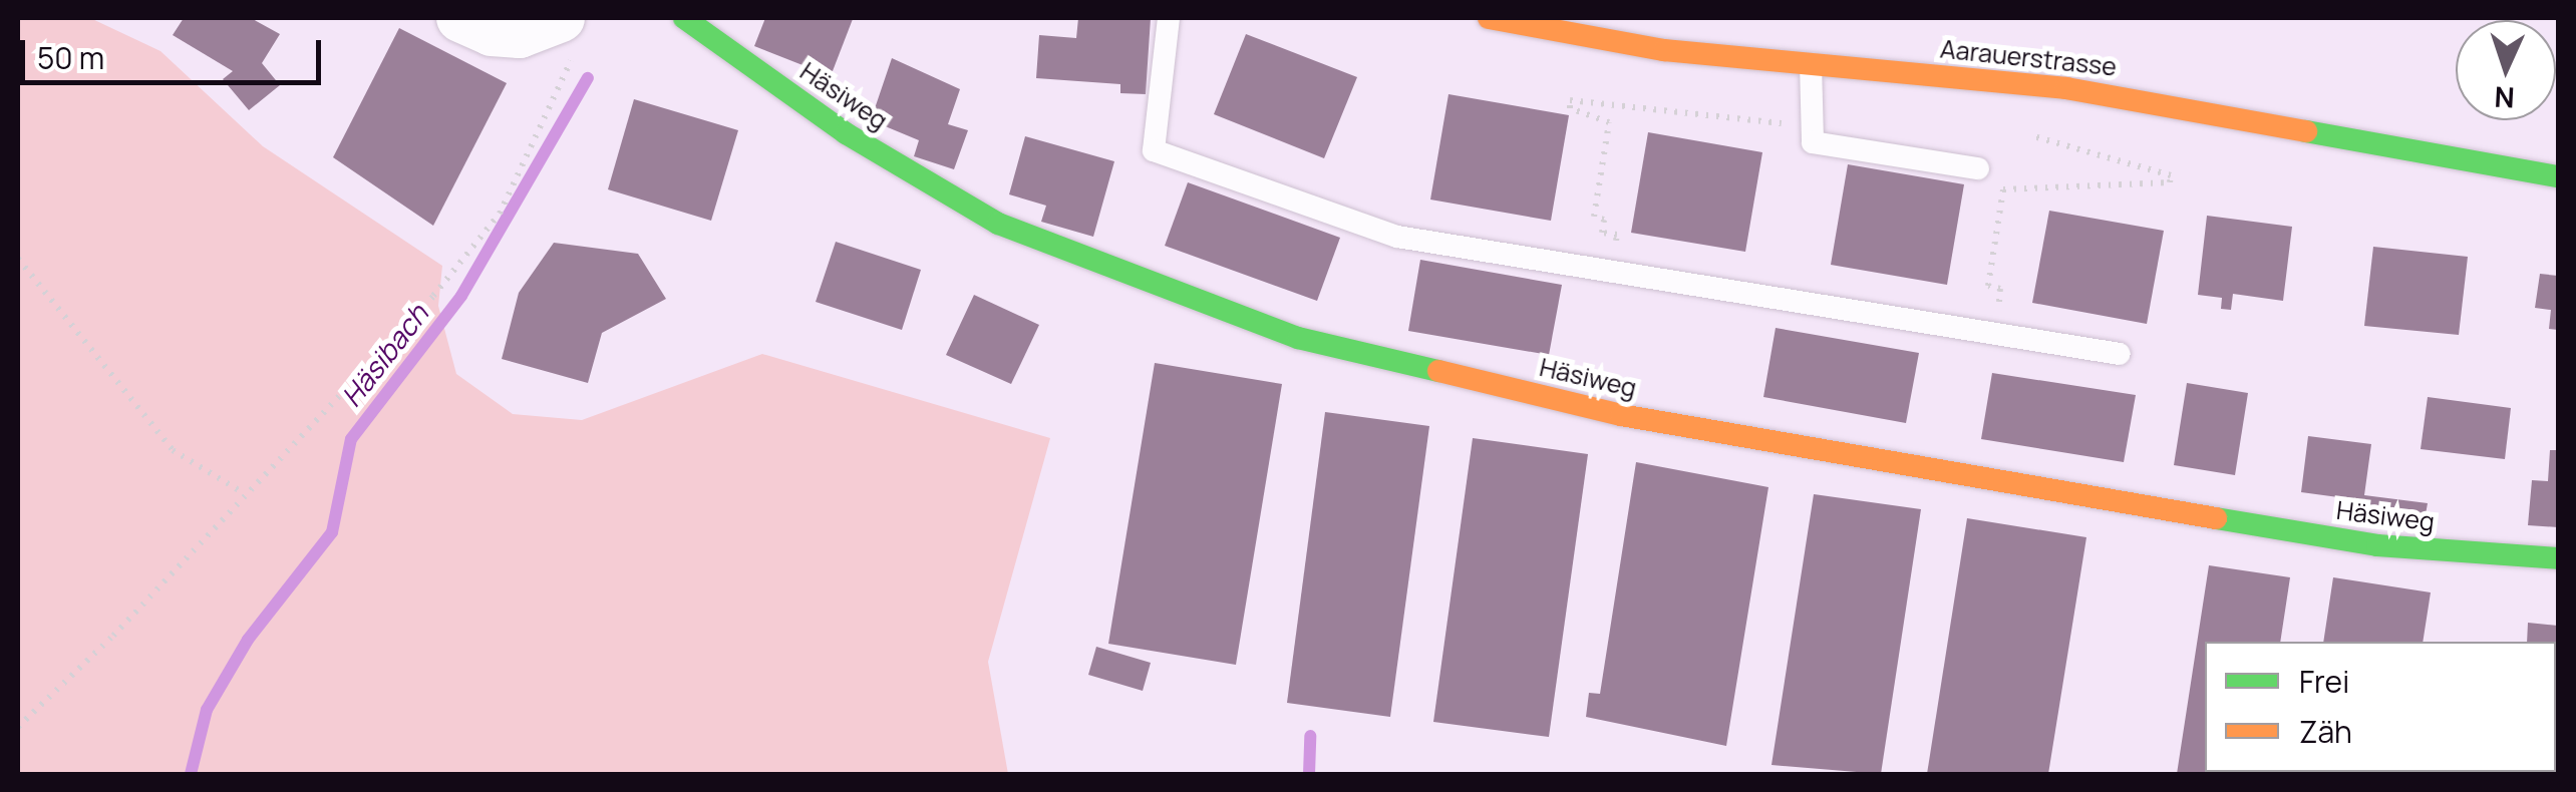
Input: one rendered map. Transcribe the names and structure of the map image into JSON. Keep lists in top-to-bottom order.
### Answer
{
  "streets": {
    "street": ["Aarauerstrasse", "Häsiweg"]
  },
  "water": ["Häsibach"],
  "legend": ["Frei", "Zäh"],
  "scale_bar": "50 m",
  "north": "bottom"
}
